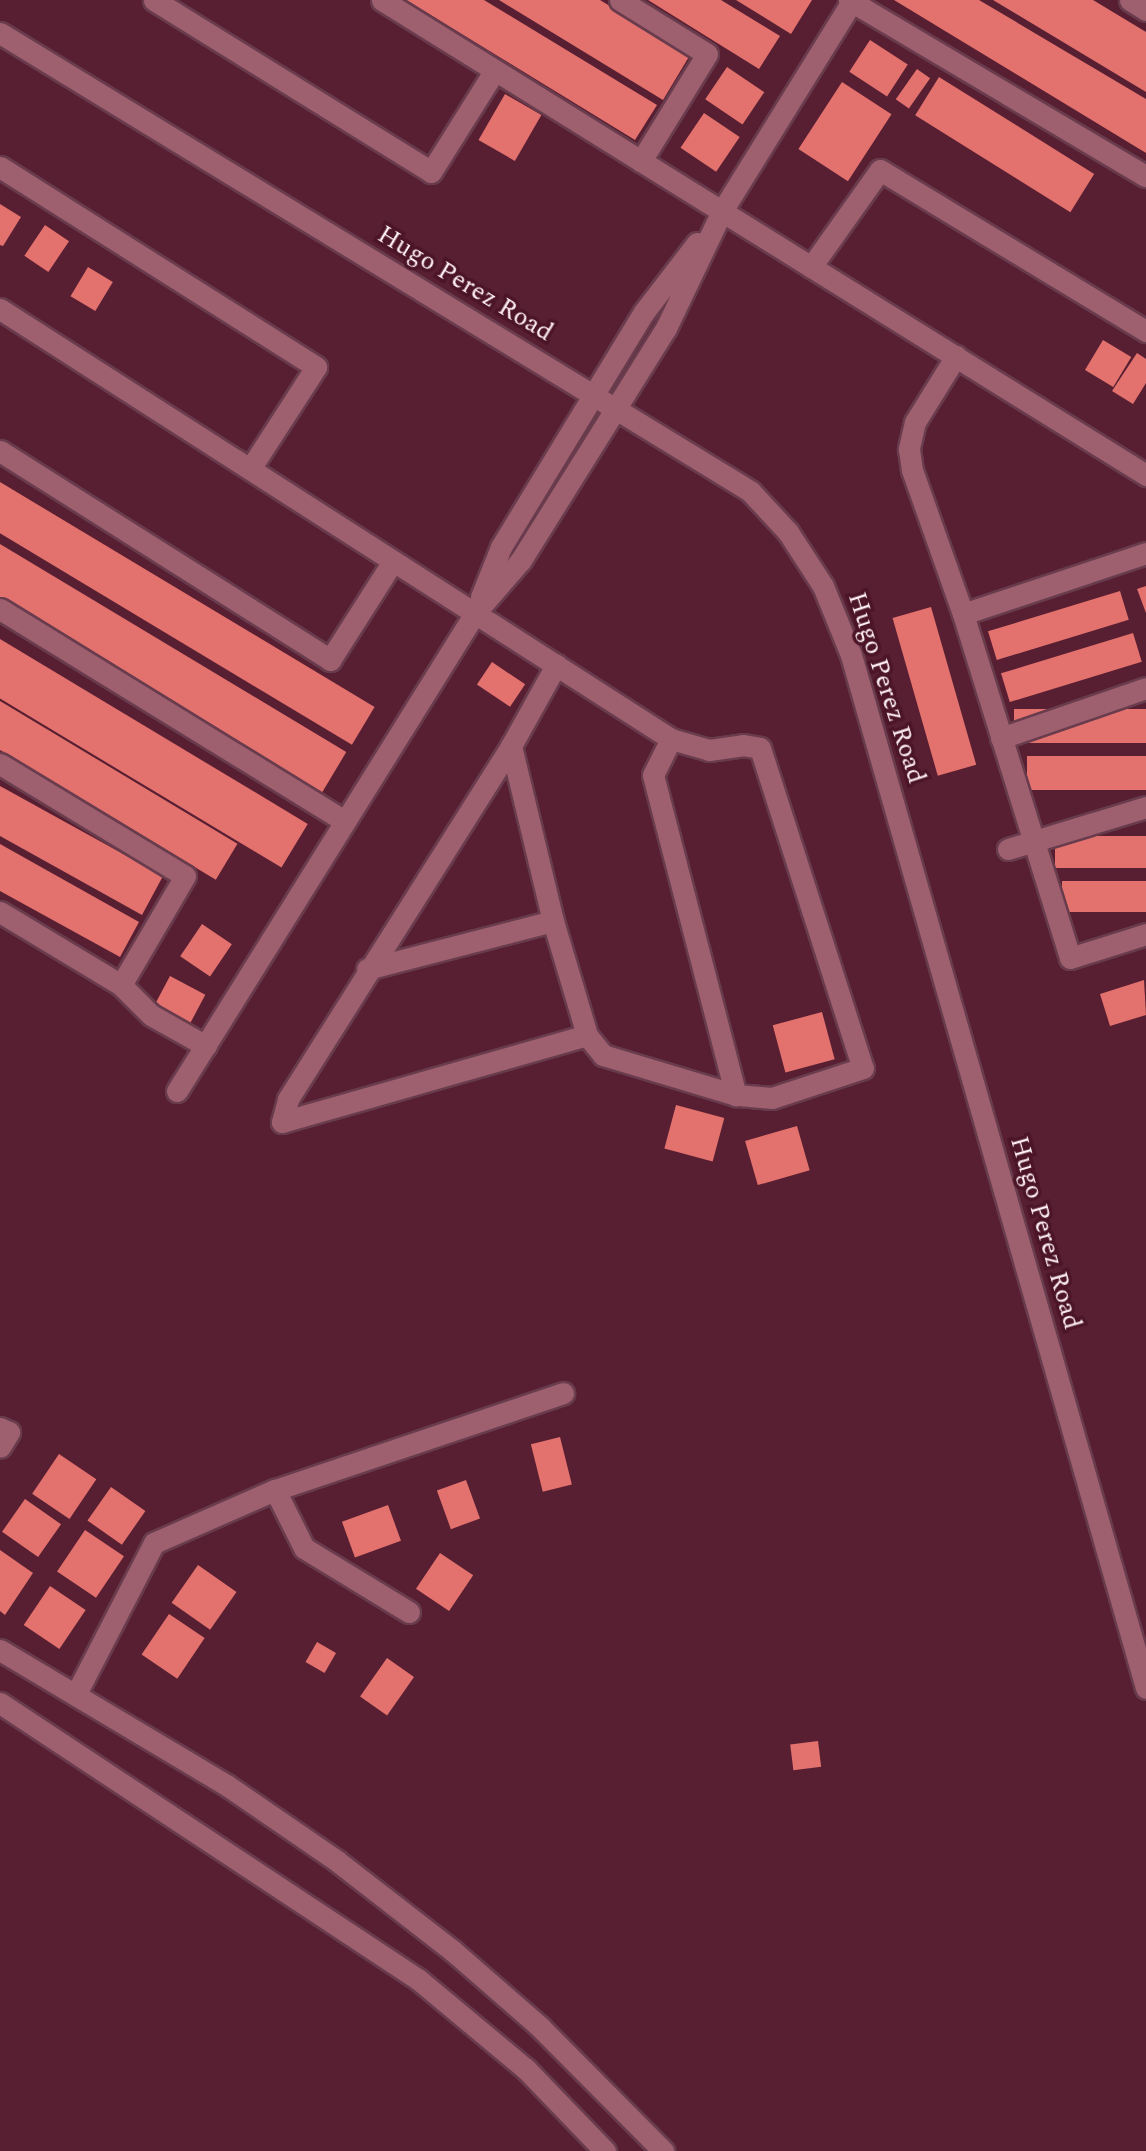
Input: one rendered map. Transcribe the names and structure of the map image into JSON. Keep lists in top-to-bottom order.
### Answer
{
  "streets": {
    "street": ["Hugo Perez Road"]
  }
}
